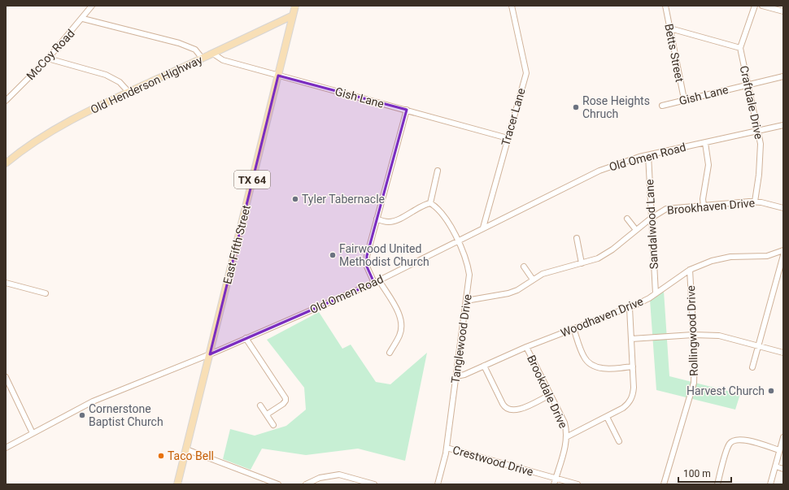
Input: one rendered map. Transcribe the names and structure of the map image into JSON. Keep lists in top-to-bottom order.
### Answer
{
  "streets": {
    "main road": ["Old Henderson Highway", "TX 64", "East Fifth Street"],
    "street": [
      "Betts Street",
      "McCoy Road",
      "Gish Lane",
      "Craftdale Drive",
      "Tracer Lane",
      "Old Omen Road",
      "Brookhaven Drive",
      "Sandalwood Lane",
      "Woodhaven Drive",
      "Rollingwood Drive",
      "Tanglewood Drive",
      "Brookdale Drive",
      "Crestwood Drive"
    ]
  },
  "crossings": [
    ["Betts Street", "Gish Lane"],
    ["Old Henderson Highway", "Gish Lane"],
    ["Old Henderson Highway", "East Fifth Street"],
    ["Gish Lane", "Craftdale Drive"],
    ["Gish Lane", "Tracer Lane"],
    ["Gish Lane", "East Fifth Street"],
    ["Craftdale Drive", "Old Omen Road"],
    ["Craftdale Drive", "Brookhaven Drive"],
    ["Tracer Lane", "Old Omen Road"],
    ["Old Omen Road", "Sandalwood Lane"],
    ["Old Omen Road", "East Fifth Street"],
    ["Old Omen Road", "Tanglewood Drive"],
    ["Brookhaven Drive", "Sandalwood Lane"],
    ["Brookhaven Drive", "Tanglewood Drive"],
    ["Sandalwood Lane", "Woodhaven Drive"],
    ["Woodhaven Drive", "Rollingwood Drive"],
    ["Woodhaven Drive", "Tanglewood Drive"],
    ["Woodhaven Drive", "Brookdale Drive"],
    ["Tanglewood Drive", "Crestwood Drive"],
    ["Brookdale Drive", "Crestwood Drive"]
  ],
  "places": [
    "Rose Heights Chruch",
    "Tyler Tabernacle",
    "Fairwood United Methodist Church",
    "Harvest Church",
    "Cornerstone Baptist Church",
    "Taco Bell"
  ],
  "scale_bar": "100 m"
}
